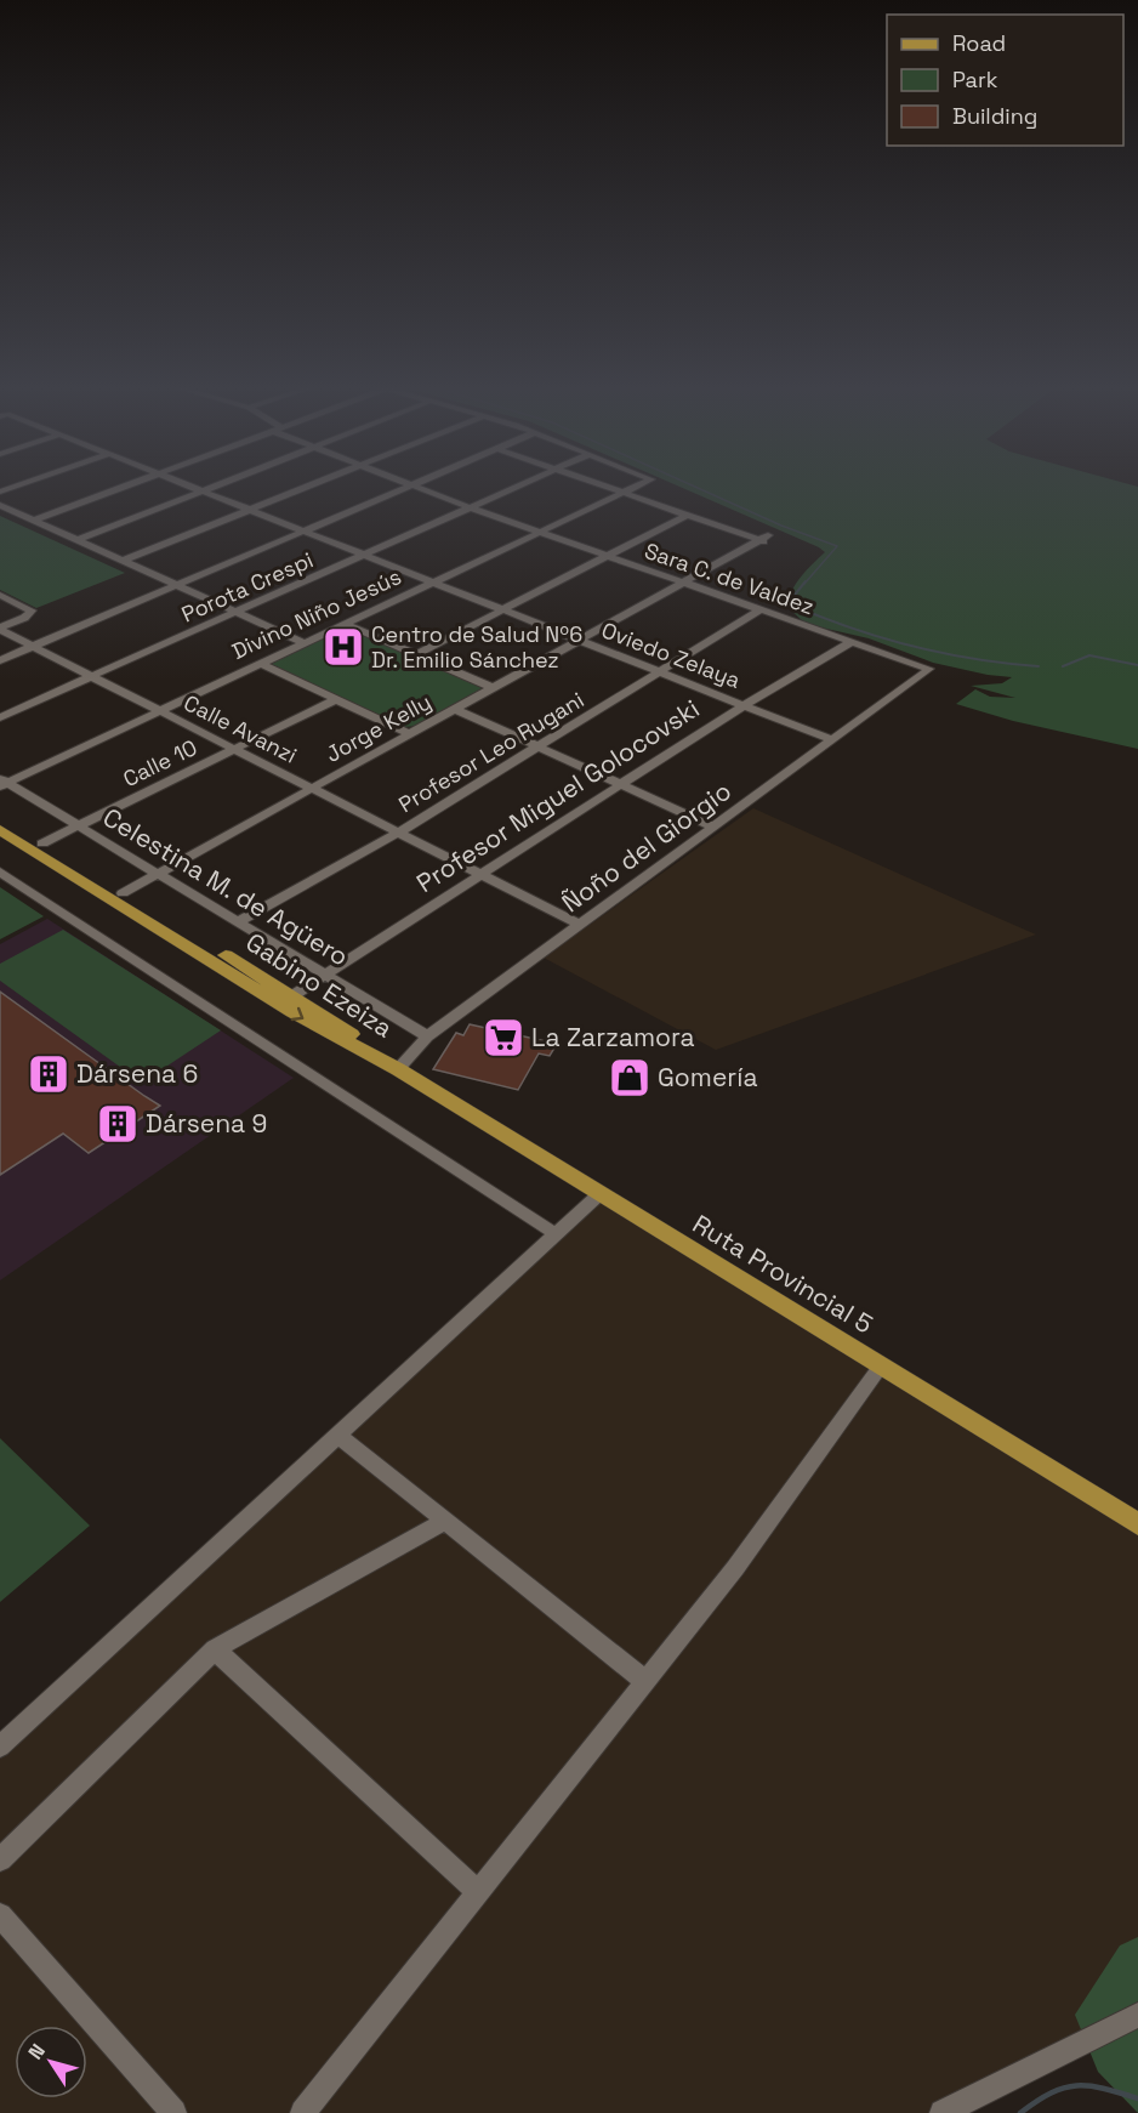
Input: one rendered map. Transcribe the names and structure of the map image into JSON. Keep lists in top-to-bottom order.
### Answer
{
  "streets": {
    "main road": ["Gabino Ezeiza", "Ruta Provincial 5"],
    "street": [
      "Sara C. de Valdez",
      "Porota Crespi",
      "Divino Niño Jesús",
      "Oviedo Zelaya",
      "Jorge Kelly",
      "Calle Avanzi",
      "Profesor Leo Rugani",
      "Calle 10",
      "Profesor Miguel Golocovski",
      "Ñoño del Giorgio",
      "Celestina M. de Agüero"
    ]
  },
  "crossings": [
    ["Sara C. de Valdez", "Porota Crespi"],
    ["Sara C. de Valdez", "Divino Niño Jesús"],
    ["Sara C. de Valdez", "Jorge Kelly"],
    ["Sara C. de Valdez", "Profesor Leo Rugani"],
    ["Sara C. de Valdez", "Profesor Miguel Golocovski"],
    ["Sara C. de Valdez", "Ñoño del Giorgio"],
    ["Porota Crespi", "Oviedo Zelaya"],
    ["Porota Crespi", "Calle Avanzi"],
    ["Divino Niño Jesús", "Oviedo Zelaya"],
    ["Divino Niño Jesús", "Calle Avanzi"],
    ["Divino Niño Jesús", "Celestina M. de Agüero"],
    ["Oviedo Zelaya", "Jorge Kelly"],
    ["Oviedo Zelaya", "Profesor Leo Rugani"],
    ["Oviedo Zelaya", "Profesor Miguel Golocovski"],
    ["Oviedo Zelaya", "Ñoño del Giorgio"],
    ["Jorge Kelly", "Calle Avanzi"],
    ["Jorge Kelly", "Celestina M. de Agüero"],
    ["Jorge Kelly", "Gabino Ezeiza"],
    ["Calle Avanzi", "Profesor Leo Rugani"],
    ["Calle Avanzi", "Calle 10"],
    ["Calle Avanzi", "Profesor Miguel Golocovski"],
    ["Calle Avanzi", "Ñoño del Giorgio"],
    ["Profesor Leo Rugani", "Celestina M. de Agüero"],
    ["Calle 10", "Celestina M. de Agüero"],
    ["Calle 10", "Gabino Ezeiza"],
    ["Profesor Miguel Golocovski", "Celestina M. de Agüero"],
    ["Profesor Miguel Golocovski", "Gabino Ezeiza"],
    ["Ñoño del Giorgio", "Celestina M. de Agüero"],
    ["Ñoño del Giorgio", "Gabino Ezeiza"],
    ["Ñoño del Giorgio", "Ruta Provincial 5"],
    ["Gabino Ezeiza", "Ruta Provincial 5"]
  ],
  "places": {
    "hospital": ["Centro de Salud Nº6 Dr. Emilio Sánchez"],
    "supermarket": ["La Zarzamora"],
    "building": ["Dársena 6", "Dársena 9"],
    "shop": ["Gomería"]
  },
  "legend": ["Road", "Park", "Building"],
  "north": "top left"
}
